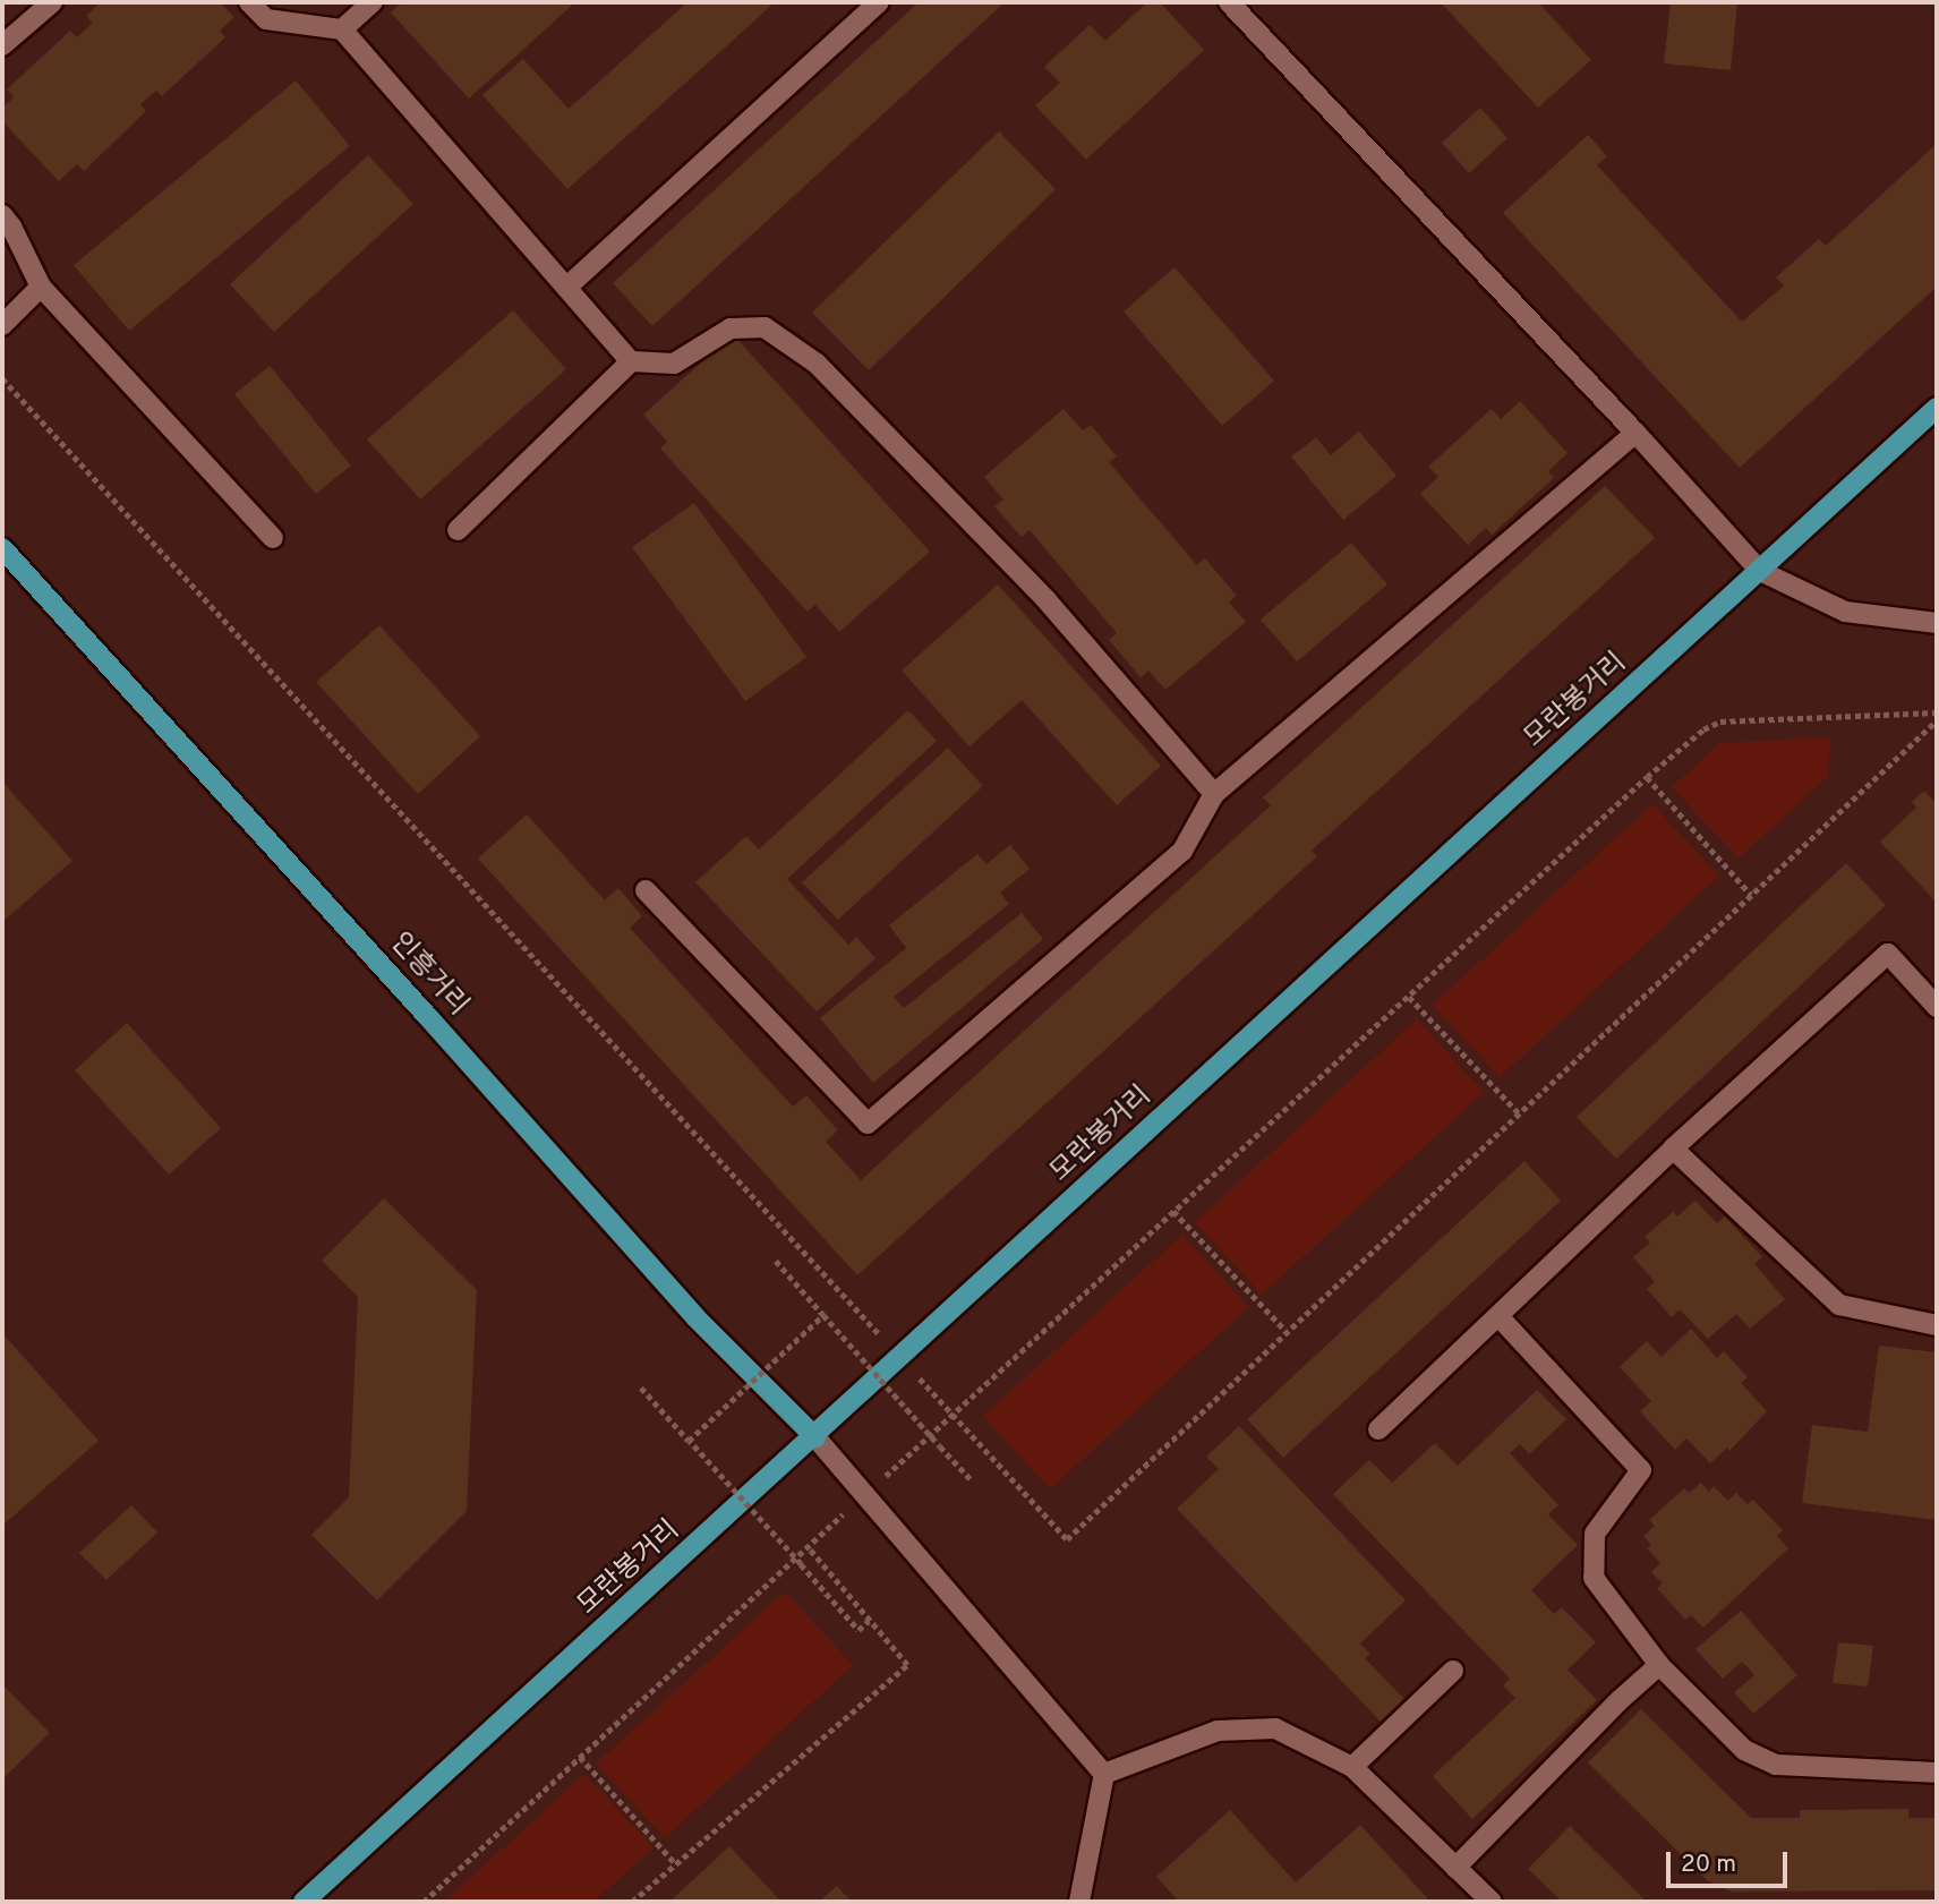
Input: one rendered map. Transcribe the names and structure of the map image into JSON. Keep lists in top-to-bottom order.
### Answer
{
  "streets": {
    "main road": ["모란봉거리", "인흥거리"]
  },
  "crossings": [
    ["모란봉거리", "인흥거리"]
  ],
  "scale_bar": "20 m"
}
